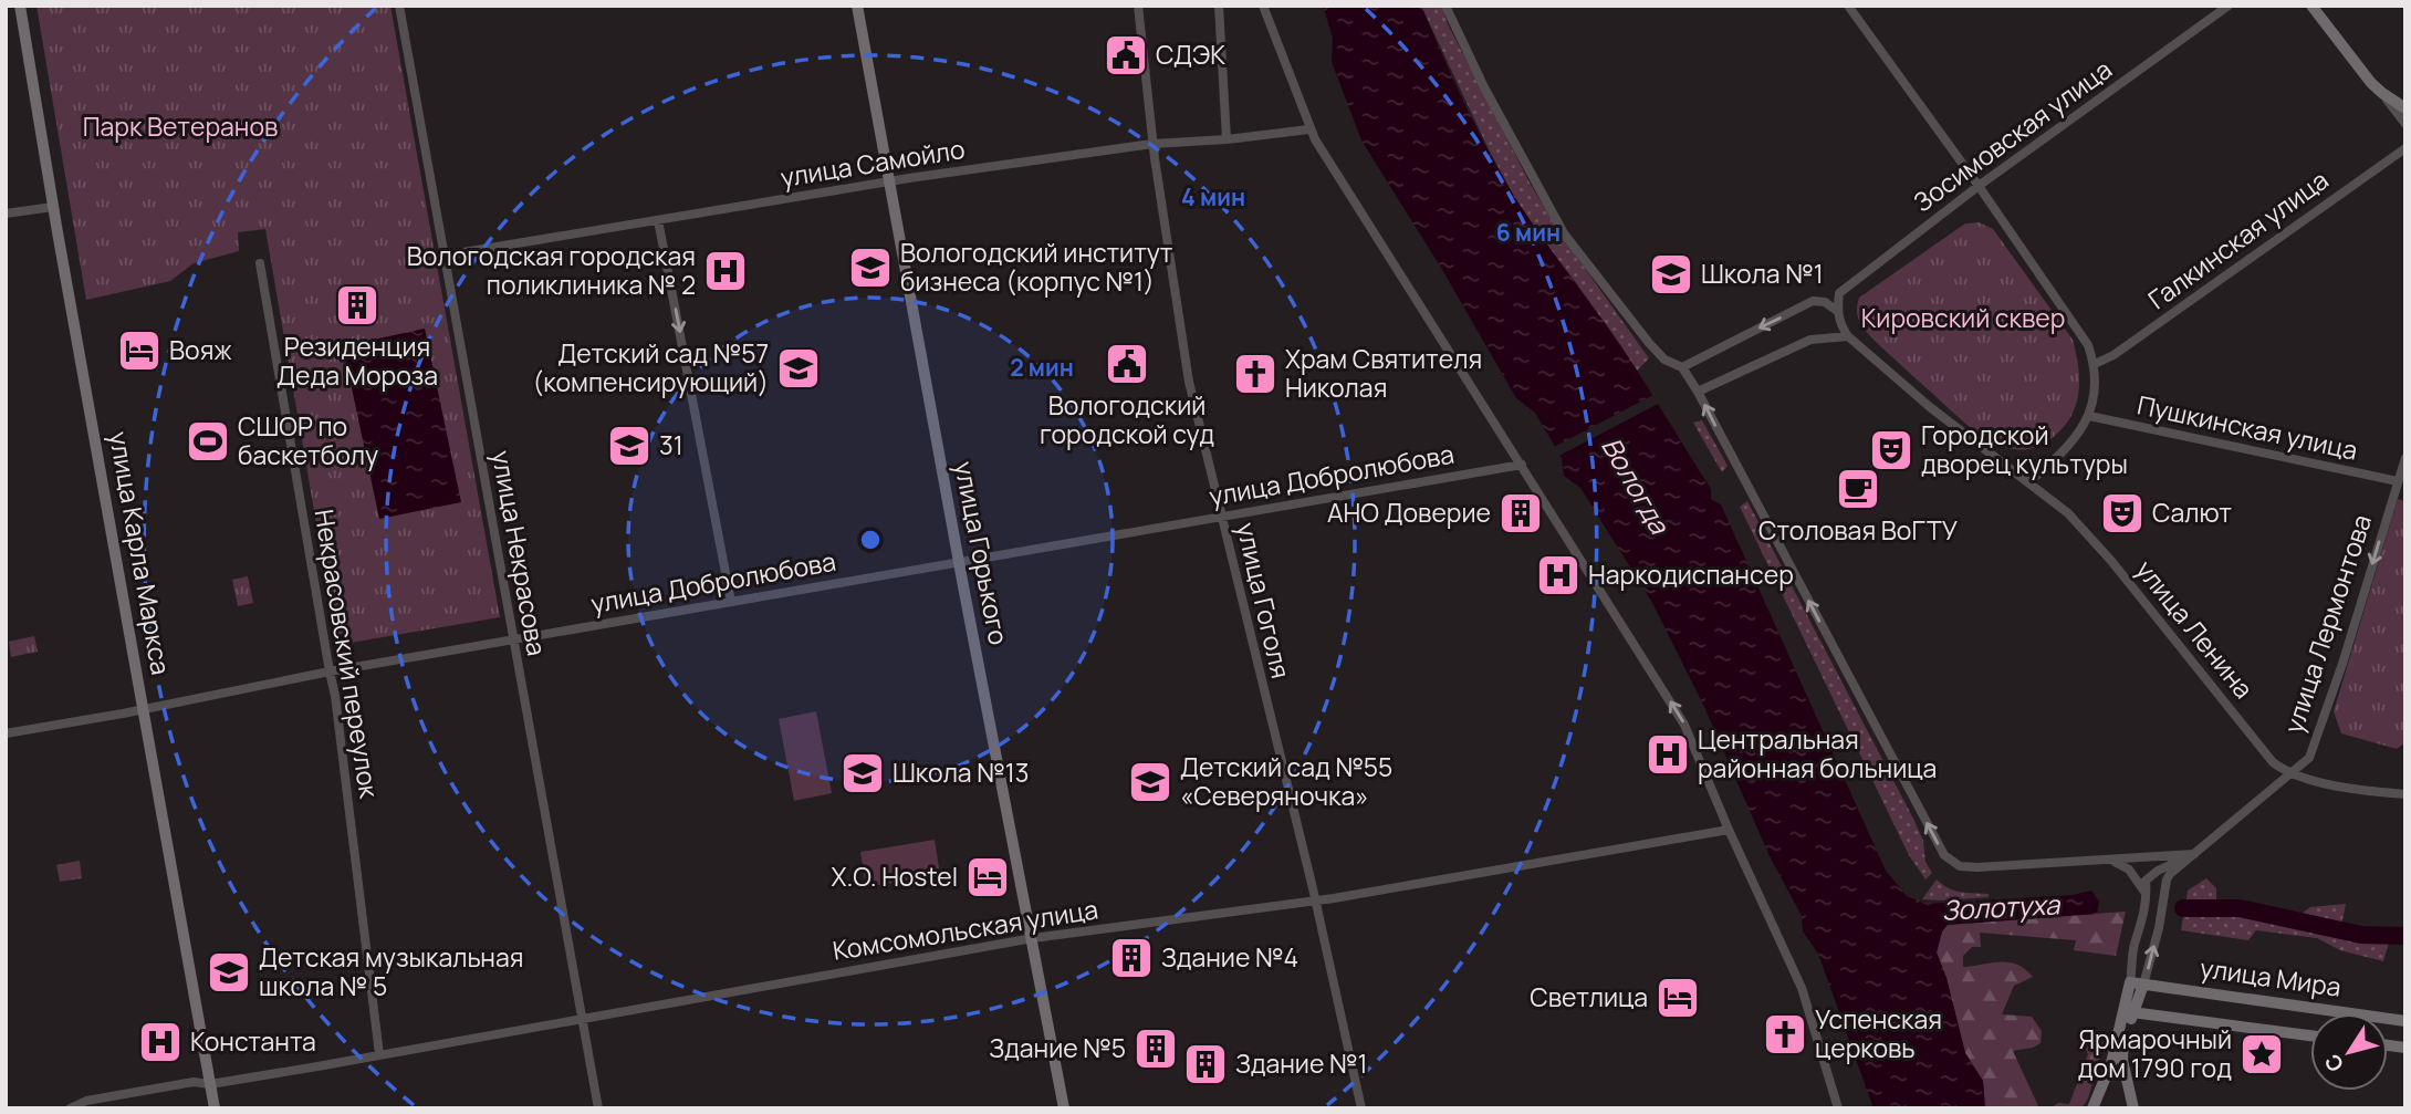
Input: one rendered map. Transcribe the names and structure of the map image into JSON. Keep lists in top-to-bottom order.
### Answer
{
  "streets": {
    "street": [
      "Зосимовская улица",
      "улица Самойло",
      "Галкинская улица",
      "Пушкинская улица",
      "улица Добролюбова",
      "улица Карла Маркса",
      "улица Некрасова",
      "улица Горького",
      "улица Гоголя",
      "улица Лермонтова",
      "улица Ленина",
      "Некрасовский переулок",
      "Комсомольская улица",
      "улица Мира"
    ]
  },
  "crossings": [
    ["Зосимовская улица", "улица Ленина"],
    ["улица Самойло", "улица Некрасова"],
    ["улица Самойло", "улица Горького"],
    ["улица Самойло", "улица Гоголя"],
    ["Пушкинская улица", "улица Лермонтова"],
    ["улица Добролюбова", "улица Карла Маркса"],
    ["улица Добролюбова", "улица Некрасова"],
    ["улица Добролюбова", "улица Горького"],
    ["улица Добролюбова", "улица Гоголя"],
    ["улица Добролюбова", "Некрасовский переулок"],
    ["улица Карла Маркса", "Комсомольская улица"],
    ["улица Некрасова", "Комсомольская улица"],
    ["улица Горького", "Комсомольская улица"],
    ["улица Гоголя", "Комсомольская улица"],
    ["улица Лермонтова", "улица Ленина"],
    ["Некрасовский переулок", "Комсомольская улица"]
  ],
  "one_way": ["улица Лермонтова"],
  "water": ["Вологда", "Золотуха"],
  "parks": ["Парк Ветеранов", "Кировский сквер"],
  "places": {
    "public building": ["СДЭК", "Вологодский городской суд"],
    "school or university": [
      "Вологодский институт бизнеса (корпус №1)",
      "Школа №1",
      "Детский сад №57 (компенсирующий)",
      "31",
      "Школа №13",
      "Детский сад №55 «Северяночка»",
      "Детская музыкальная школа № 5"
    ],
    "hospital": [
      "Вологодская городская поликлиника № 2",
      "Наркодиспансер",
      "Центральная районная больница",
      "Константа"
    ],
    "building": [
      "Резиденция Деда Мороза",
      "АНО Доверие",
      "Здание №4",
      "Здание №5",
      "Здание №1"
    ],
    "hotel": ["Вояж", "X.O. Hostel", "Светлица"],
    "church": ["Храм Святителя Николая", "Успенская церковь"],
    "sports": ["СШОР по баскетболу"],
    "theatre": ["Городской дворец культуры", "Салют"],
    "cafe": ["Столовая ВоГТУ"],
    "place": ["Ярмарочный дом 1790 год"]
  },
  "north": "bottom left",
  "rings": ["4 мин", "6 мин", "2 мин"]
}
